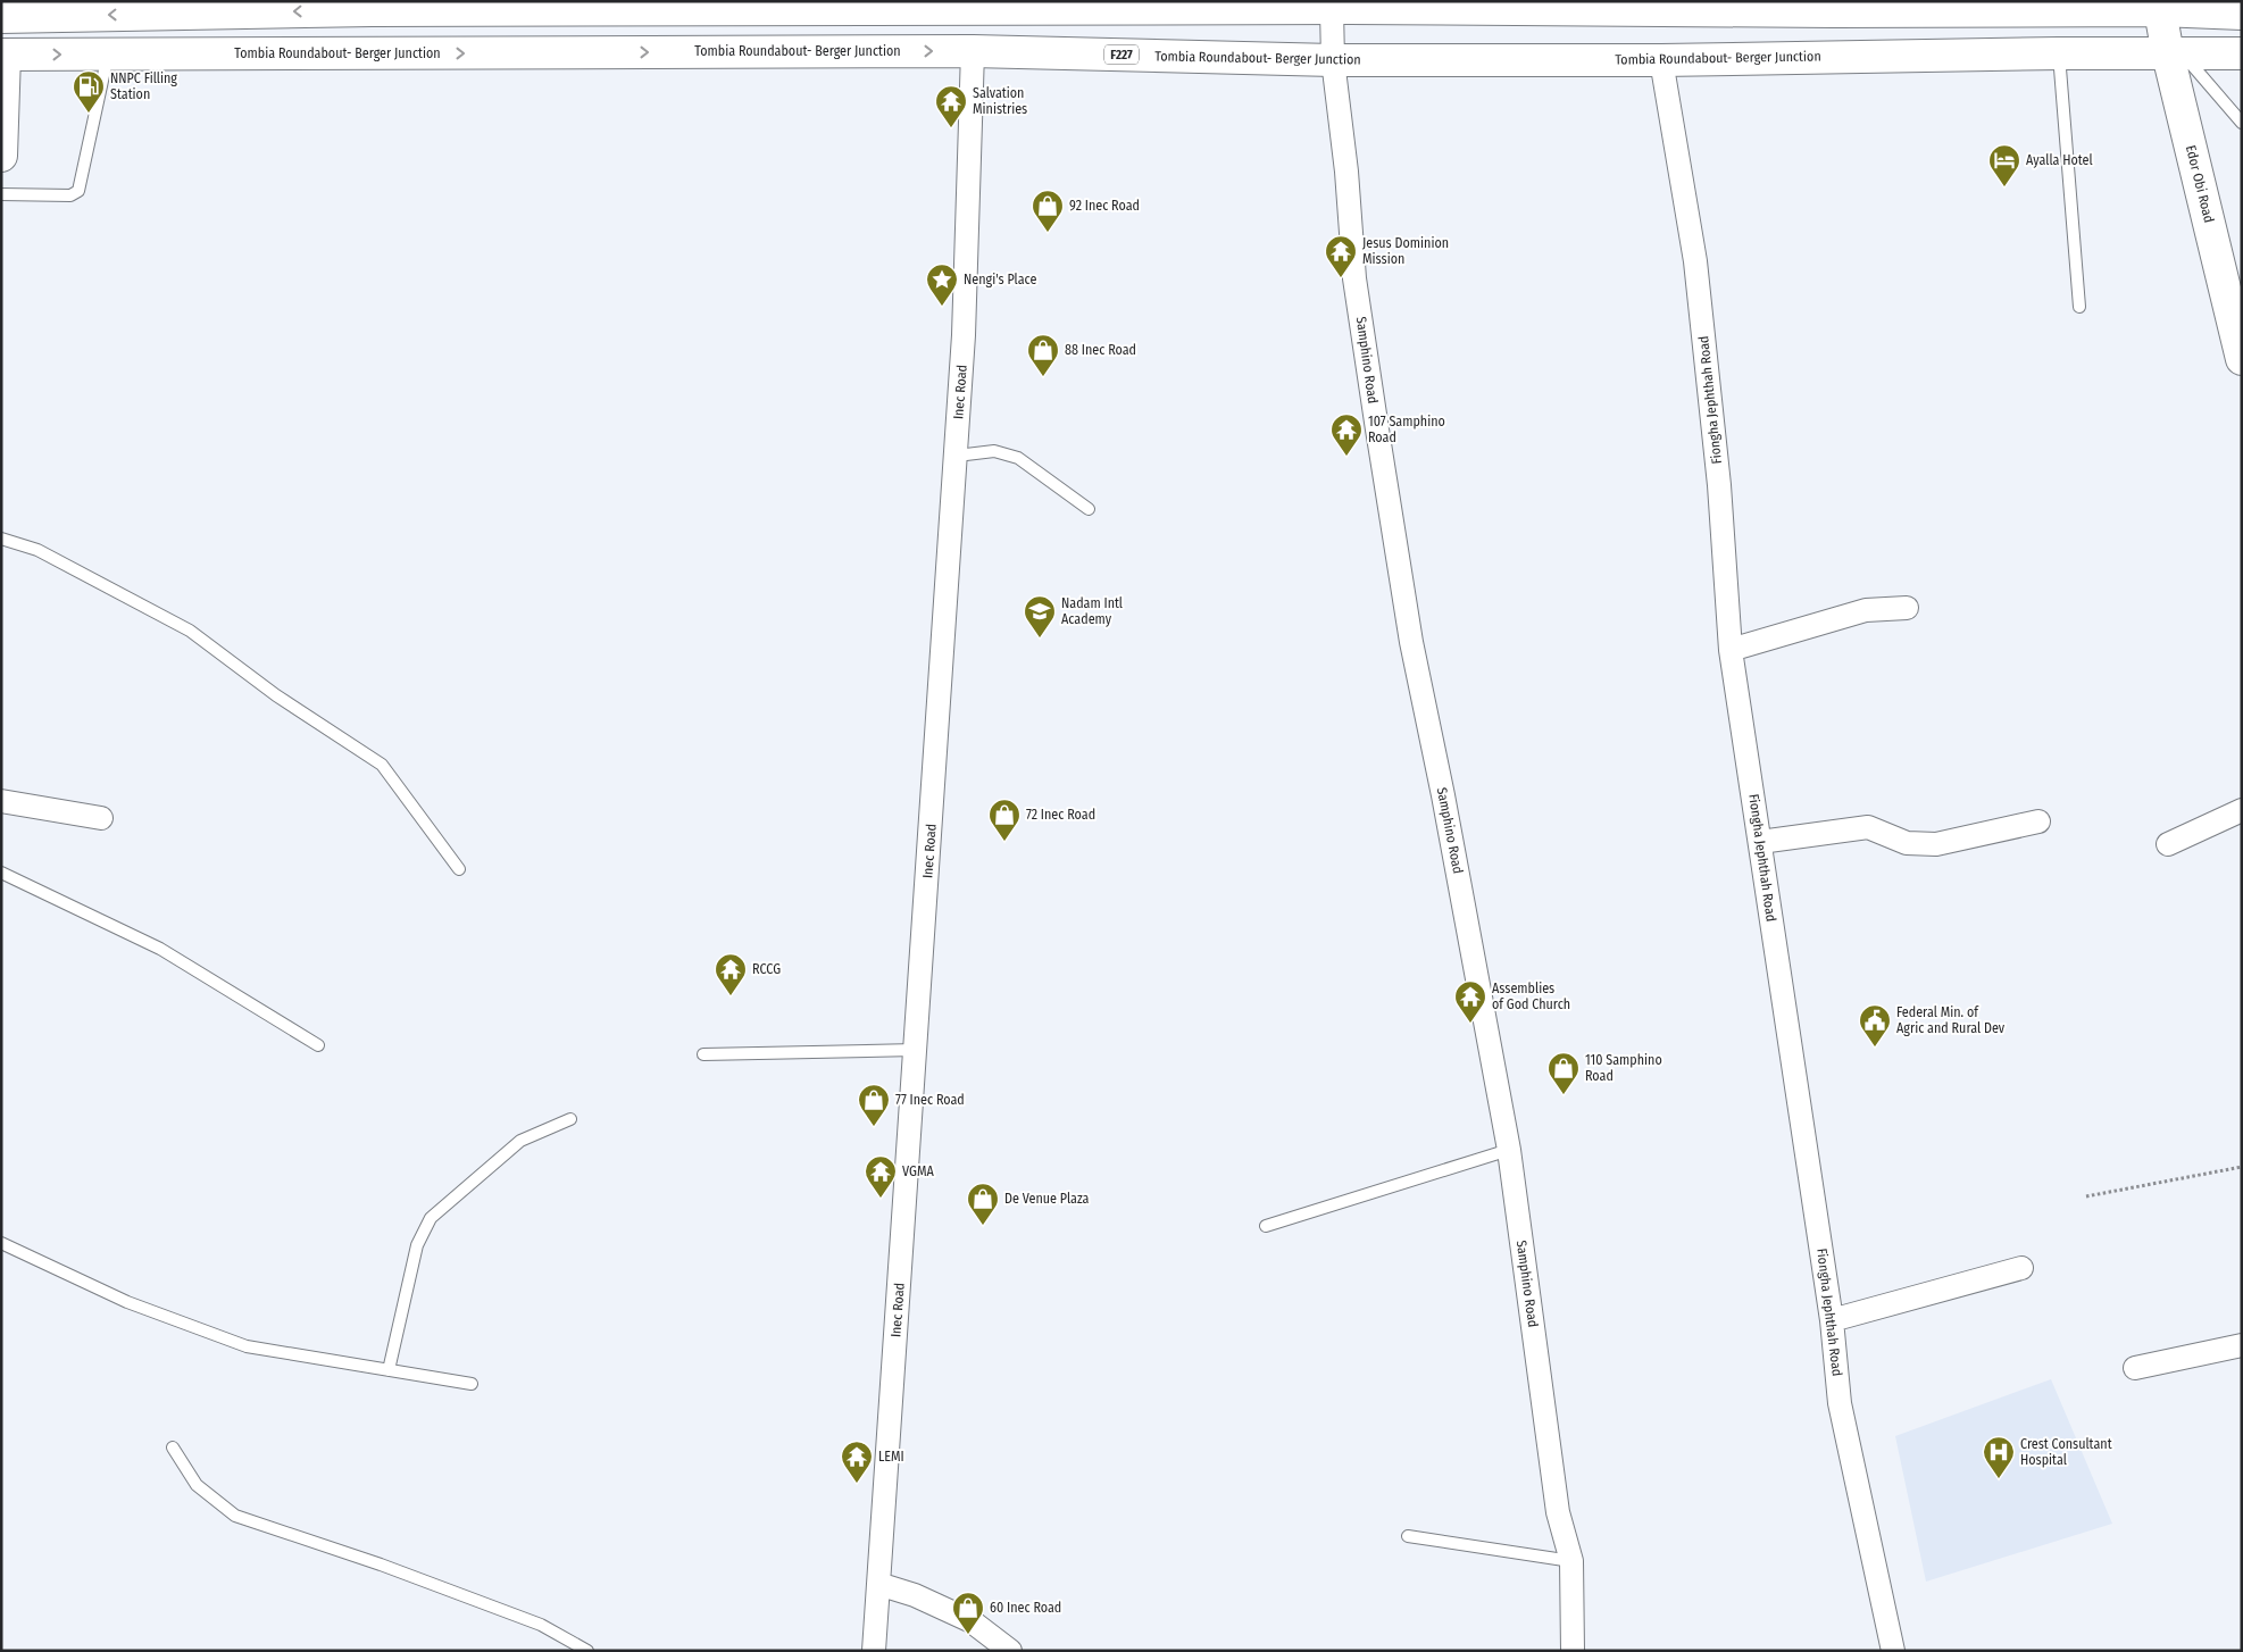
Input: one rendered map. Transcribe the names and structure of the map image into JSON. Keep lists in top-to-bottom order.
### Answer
{
  "streets": {
    "main road": ["Tombia Roundabout- Berger Junction", "F227", "Edor Obi Road"],
    "street": ["Samphino Road", "Inec Road", "Fiongha Jephthah Road"]
  },
  "crossings": [
    ["Tombia Roundabout- Berger Junction", "Edor Obi Road"],
    ["Tombia Roundabout- Berger Junction", "Samphino Road"],
    ["Tombia Roundabout- Berger Junction", "Inec Road"],
    ["Tombia Roundabout- Berger Junction", "Fiongha Jephthah Road"]
  ],
  "places": {
    "fuel station": ["NNPC Filling Station"],
    "temple": [
      "Salvation Ministries",
      "Jesus Dominion Mission",
      "107 Samphino Road",
      "RCCG",
      "Assemblies of God Church",
      "VGMA",
      "LEMI"
    ],
    "hotel": ["Ayalla Hotel"],
    "shop": [
      "92 Inec Road",
      "88 Inec Road",
      "72 Inec Road",
      "110 Samphino Road",
      "77 Inec Road",
      "De Venue Plaza",
      "60 Inec Road"
    ],
    "place": ["Nengi's Place"],
    "school or university": ["Nadam Intl Academy"],
    "public building": ["Federal Min. of Agric and Rural Dev"],
    "hospital": ["Crest Consultant Hospital"]
  }
}
